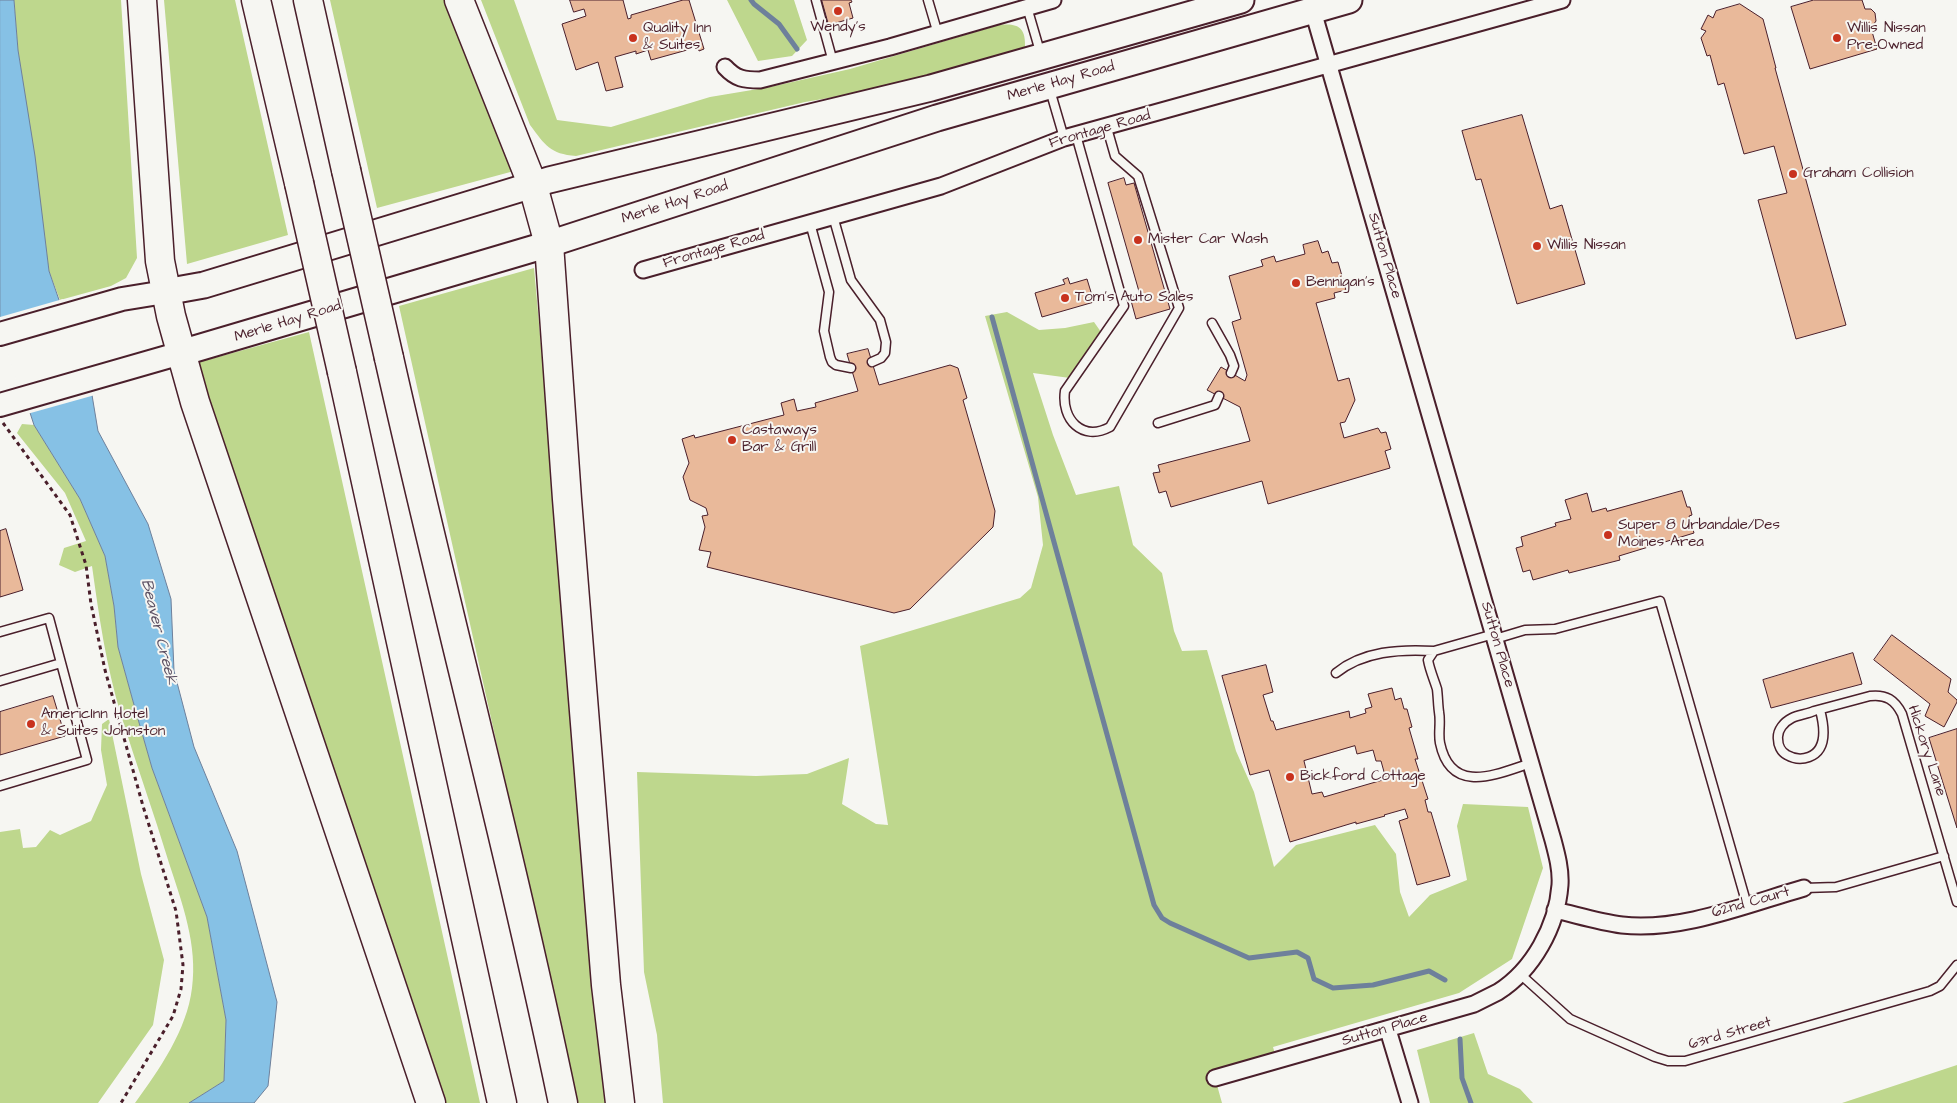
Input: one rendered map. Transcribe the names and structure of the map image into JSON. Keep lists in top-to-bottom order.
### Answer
{
  "streets": {
    "main road": ["Merle Hay Road"],
    "street": ["Frontage Road", "Sutton Place", "62nd Court"],
    "lane": ["Hickory Lane", "63rd Street"]
  },
  "crossings": [
    ["Merle Hay Road", "Sutton Place"],
    ["Frontage Road", "Sutton Place"],
    ["Sutton Place", "62nd Court"],
    ["Sutton Place", "63rd Street"],
    ["Hickory Lane", "62nd Court"]
  ],
  "water": ["Beaver Creek"],
  "places": [
    "Wendy's",
    "Quality Inn & Suites",
    "Willis Nissan Pre-Owned",
    "Graham Collision",
    "Mister Car Wash",
    "Willis Nissan",
    "Bennigan's",
    "Tom's Auto Sales",
    "Castaways Bar & Grill",
    "Super 8 Urbandale/Des Moines Area",
    "AmericInn Hotel & Suites Johnston",
    "Bickford Cottage"
  ]
}
